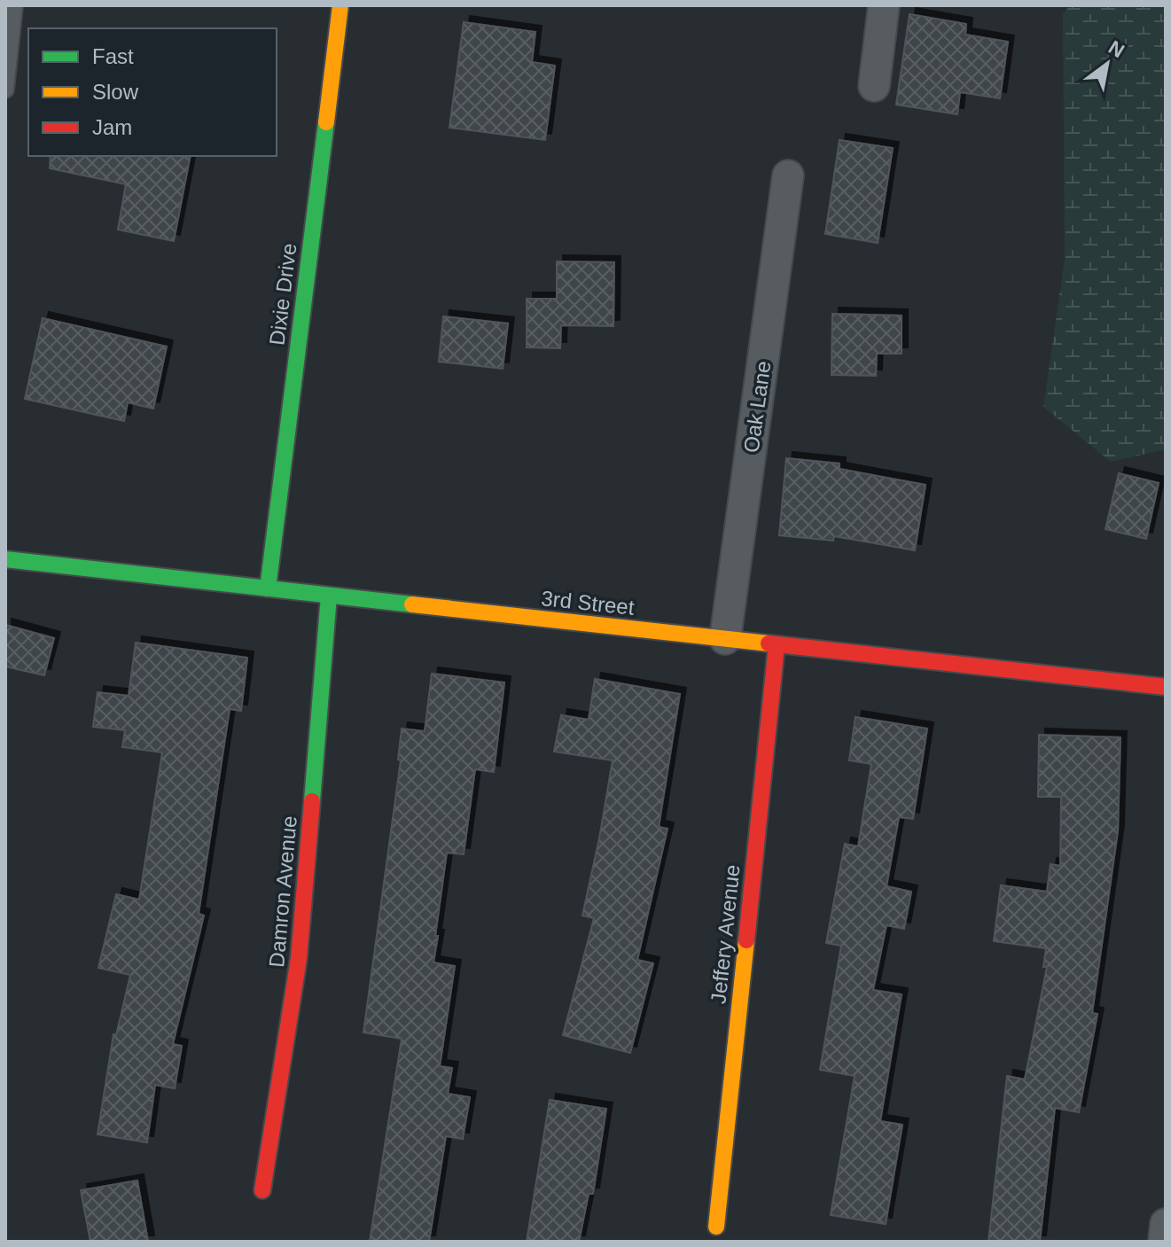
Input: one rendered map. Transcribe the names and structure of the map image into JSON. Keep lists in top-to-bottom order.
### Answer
{
  "streets": {
    "street": [
      "Dixie Drive",
      "Oak Lane",
      "3rd Street",
      "Damron Avenue",
      "Jeffery Avenue"
    ]
  },
  "crossings": [
    ["Dixie Drive", "3rd Street"],
    ["Oak Lane", "3rd Street"],
    ["3rd Street", "Damron Avenue"],
    ["3rd Street", "Jeffery Avenue"]
  ],
  "legend": ["Fast", "Slow", "Jam"],
  "north": "top right"
}
